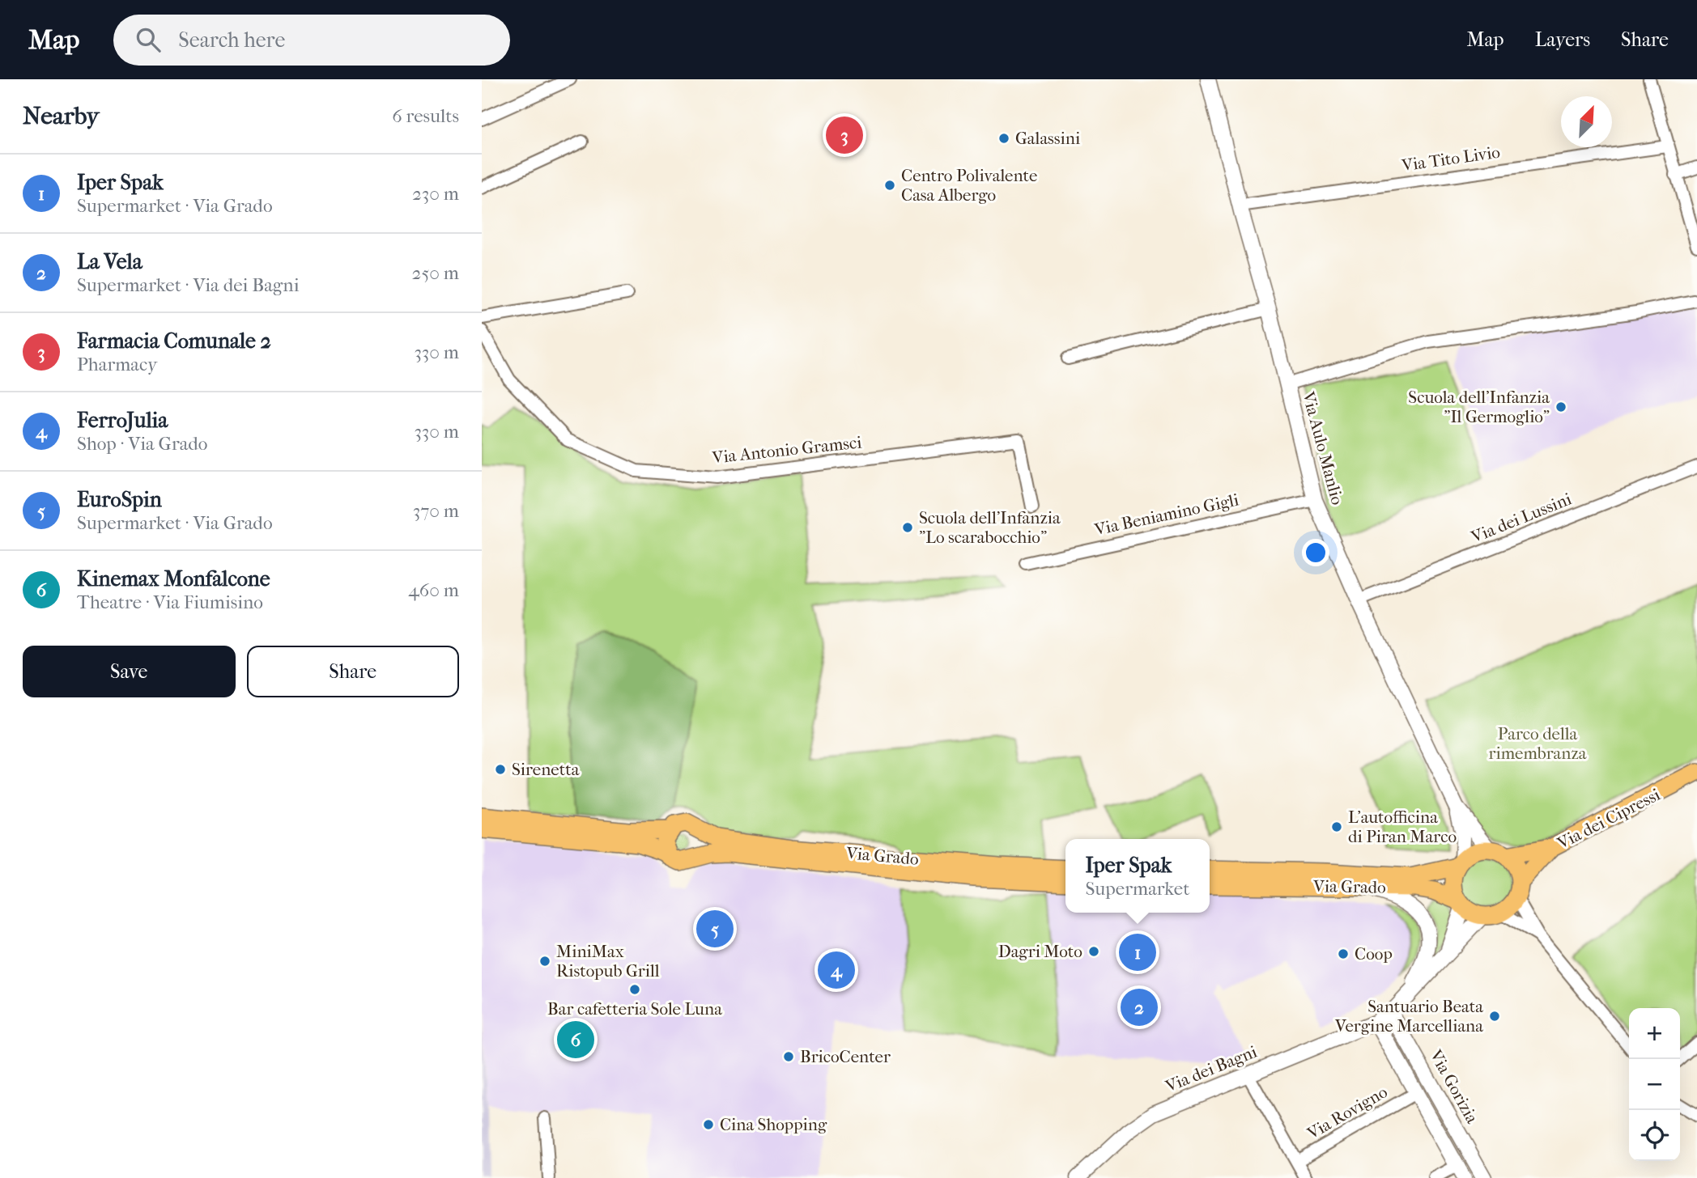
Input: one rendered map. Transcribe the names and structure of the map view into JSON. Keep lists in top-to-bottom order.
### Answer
{
  "streets": {
    "main road": ["Via dei Cipressi", "Via Grado"],
    "street": [
      "Via Tito Livio",
      "Via Aulo Manlio",
      "Via Antonio Gramsci",
      "Via Beniamino Gigli",
      "Via dei Lussini",
      "Via dei Bagni",
      "Via Gorizia",
      "Via Rovigno"
    ]
  },
  "crossings": [
    ["Via Tito Livio", "Via Aulo Manlio"],
    ["Via Aulo Manlio", "Via Beniamino Gigli"],
    ["Via Aulo Manlio", "Via dei Lussini"],
    ["Via Aulo Manlio", "Via dei Cipressi"],
    ["Via Aulo Manlio", "Via Grado"],
    ["Via Aulo Manlio", "Via dei Bagni"],
    ["Via dei Cipressi", "Via Grado"],
    ["Via dei Cipressi", "Via dei Bagni"],
    ["Via Grado", "Via dei Bagni"],
    ["Via dei Bagni", "Via Gorizia"]
  ],
  "parks": ["Parco della rimembranza"],
  "places": [
    "Galassini",
    "Centro Polivalente Casa Albergo",
    "Scuola dell'Infanzia \"Il Germoglio\"",
    "Scuola dell'Infanzia \"Lo scarabocchio\"",
    "Sirenetta",
    "L’autofficina di Piran Marco",
    "Dagri Moto",
    "Coop",
    "MiniMax Ristopub Grill",
    "Bar cafetteria Sole Luna",
    "Santuario Beata Vergine Marcelliana",
    "BricoCenter",
    "Cina Shopping"
  ],
  "north": "top right",
  "page": {
    "header": "Map",
    "search": "Search here",
    "nav": ["Map", "Layers", "Share"],
    "heading": ["Nearby", "6 results"],
    "pins": [
      "3",
      "5",
      "1",
      "4",
      "2",
      "6"
    ],
    "list": [
      {
        "mark": "1",
        "name": "Iper Spak",
        "note": "Supermarket · Via Grado",
        "value": "230 m"
      },
      {
        "mark": "2",
        "name": "La Vela",
        "note": "Supermarket · Via dei Bagni",
        "value": "250 m"
      },
      {
        "mark": "3",
        "name": "Farmacia Comunale 2",
        "note": "Pharmacy",
        "value": "330 m"
      },
      {
        "mark": "4",
        "name": "FerroJulia",
        "note": "Shop · Via Grado",
        "value": "330 m"
      },
      {
        "mark": "5",
        "name": "EuroSpin",
        "note": "Supermarket · Via Grado",
        "value": "370 m"
      },
      {
        "mark": "6",
        "name": "Kinemax Monfalcone",
        "note": "Theatre · Via Fiumisino",
        "value": "460 m"
      }
    ],
    "buttons": ["Save", "Share"],
    "popup": ["Iper Spak", "Supermarket"],
    "map_buttons": ["+", "−"]
  }
}
